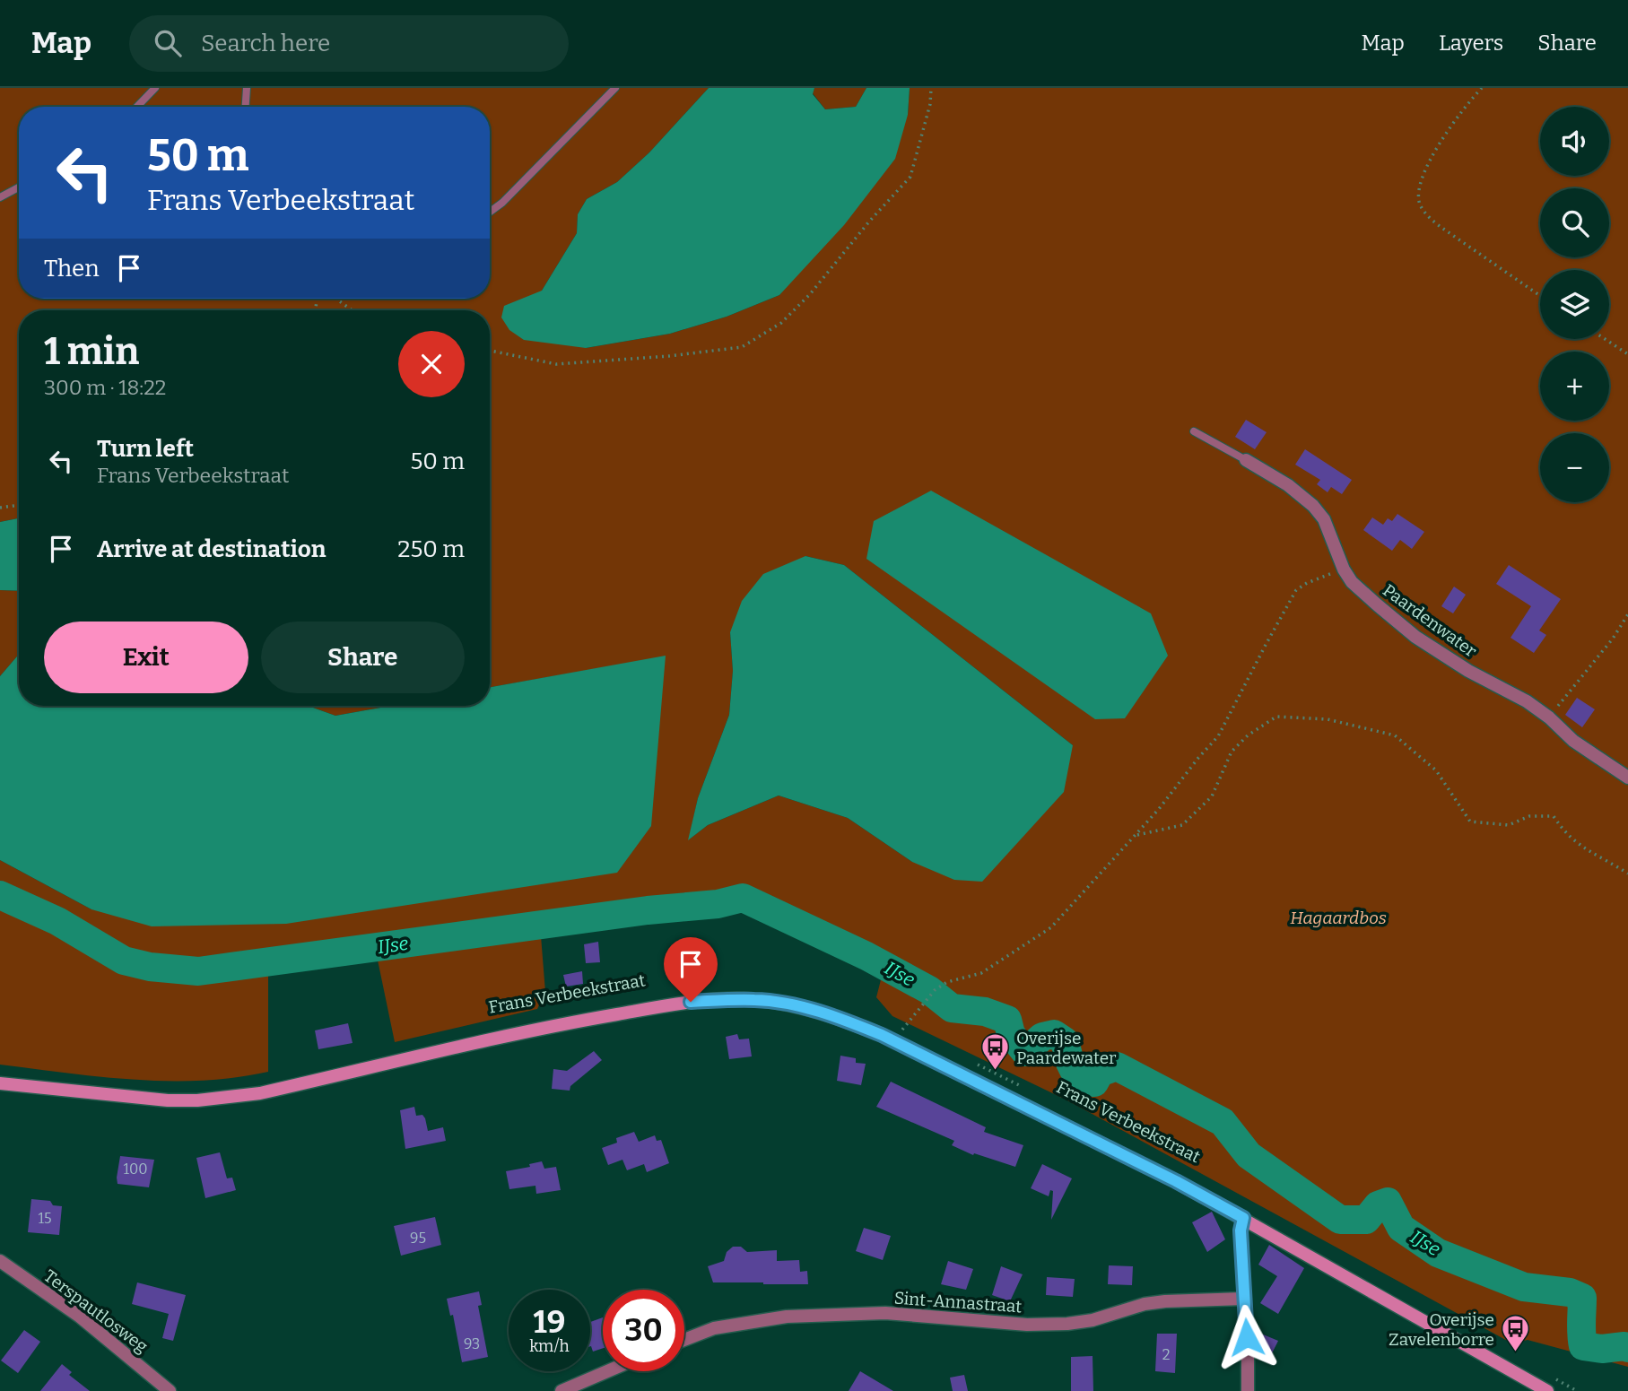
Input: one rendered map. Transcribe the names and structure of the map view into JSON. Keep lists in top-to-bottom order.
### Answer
{
  "streets": {
    "main road": ["Frans Verbeekstraat"],
    "street": ["Paardenwater", "Sint-Annastraat", "Terspautlosweg"]
  },
  "water": ["IJse"],
  "parks": ["Hagaardbos"],
  "places": {
    "bus stop": ["Overijse Paardewater", "Overijse Zavelenborre"]
  },
  "house_numbers": [
    "100",
    "15",
    "95",
    "93",
    "2"
  ],
  "page": {
    "header": "Map",
    "search": "Search here",
    "nav": ["Map", "Layers", "Share"],
    "map_buttons": ["+", "−"],
    "turn": ["50 m", "Frans Verbeekstraat"],
    "then": "Then",
    "heading": ["1 min", "300 m · 18:22"],
    "list": [
      {
        "name": "Turn left",
        "note": "Frans Verbeekstraat",
        "value": "50 m"
      },
      {
        "name": "Arrive at destination",
        "value": "250 m"
      }
    ],
    "buttons": ["Exit", "Share"],
    "speed": "19 km/h",
    "limit": "30"
  }
}
